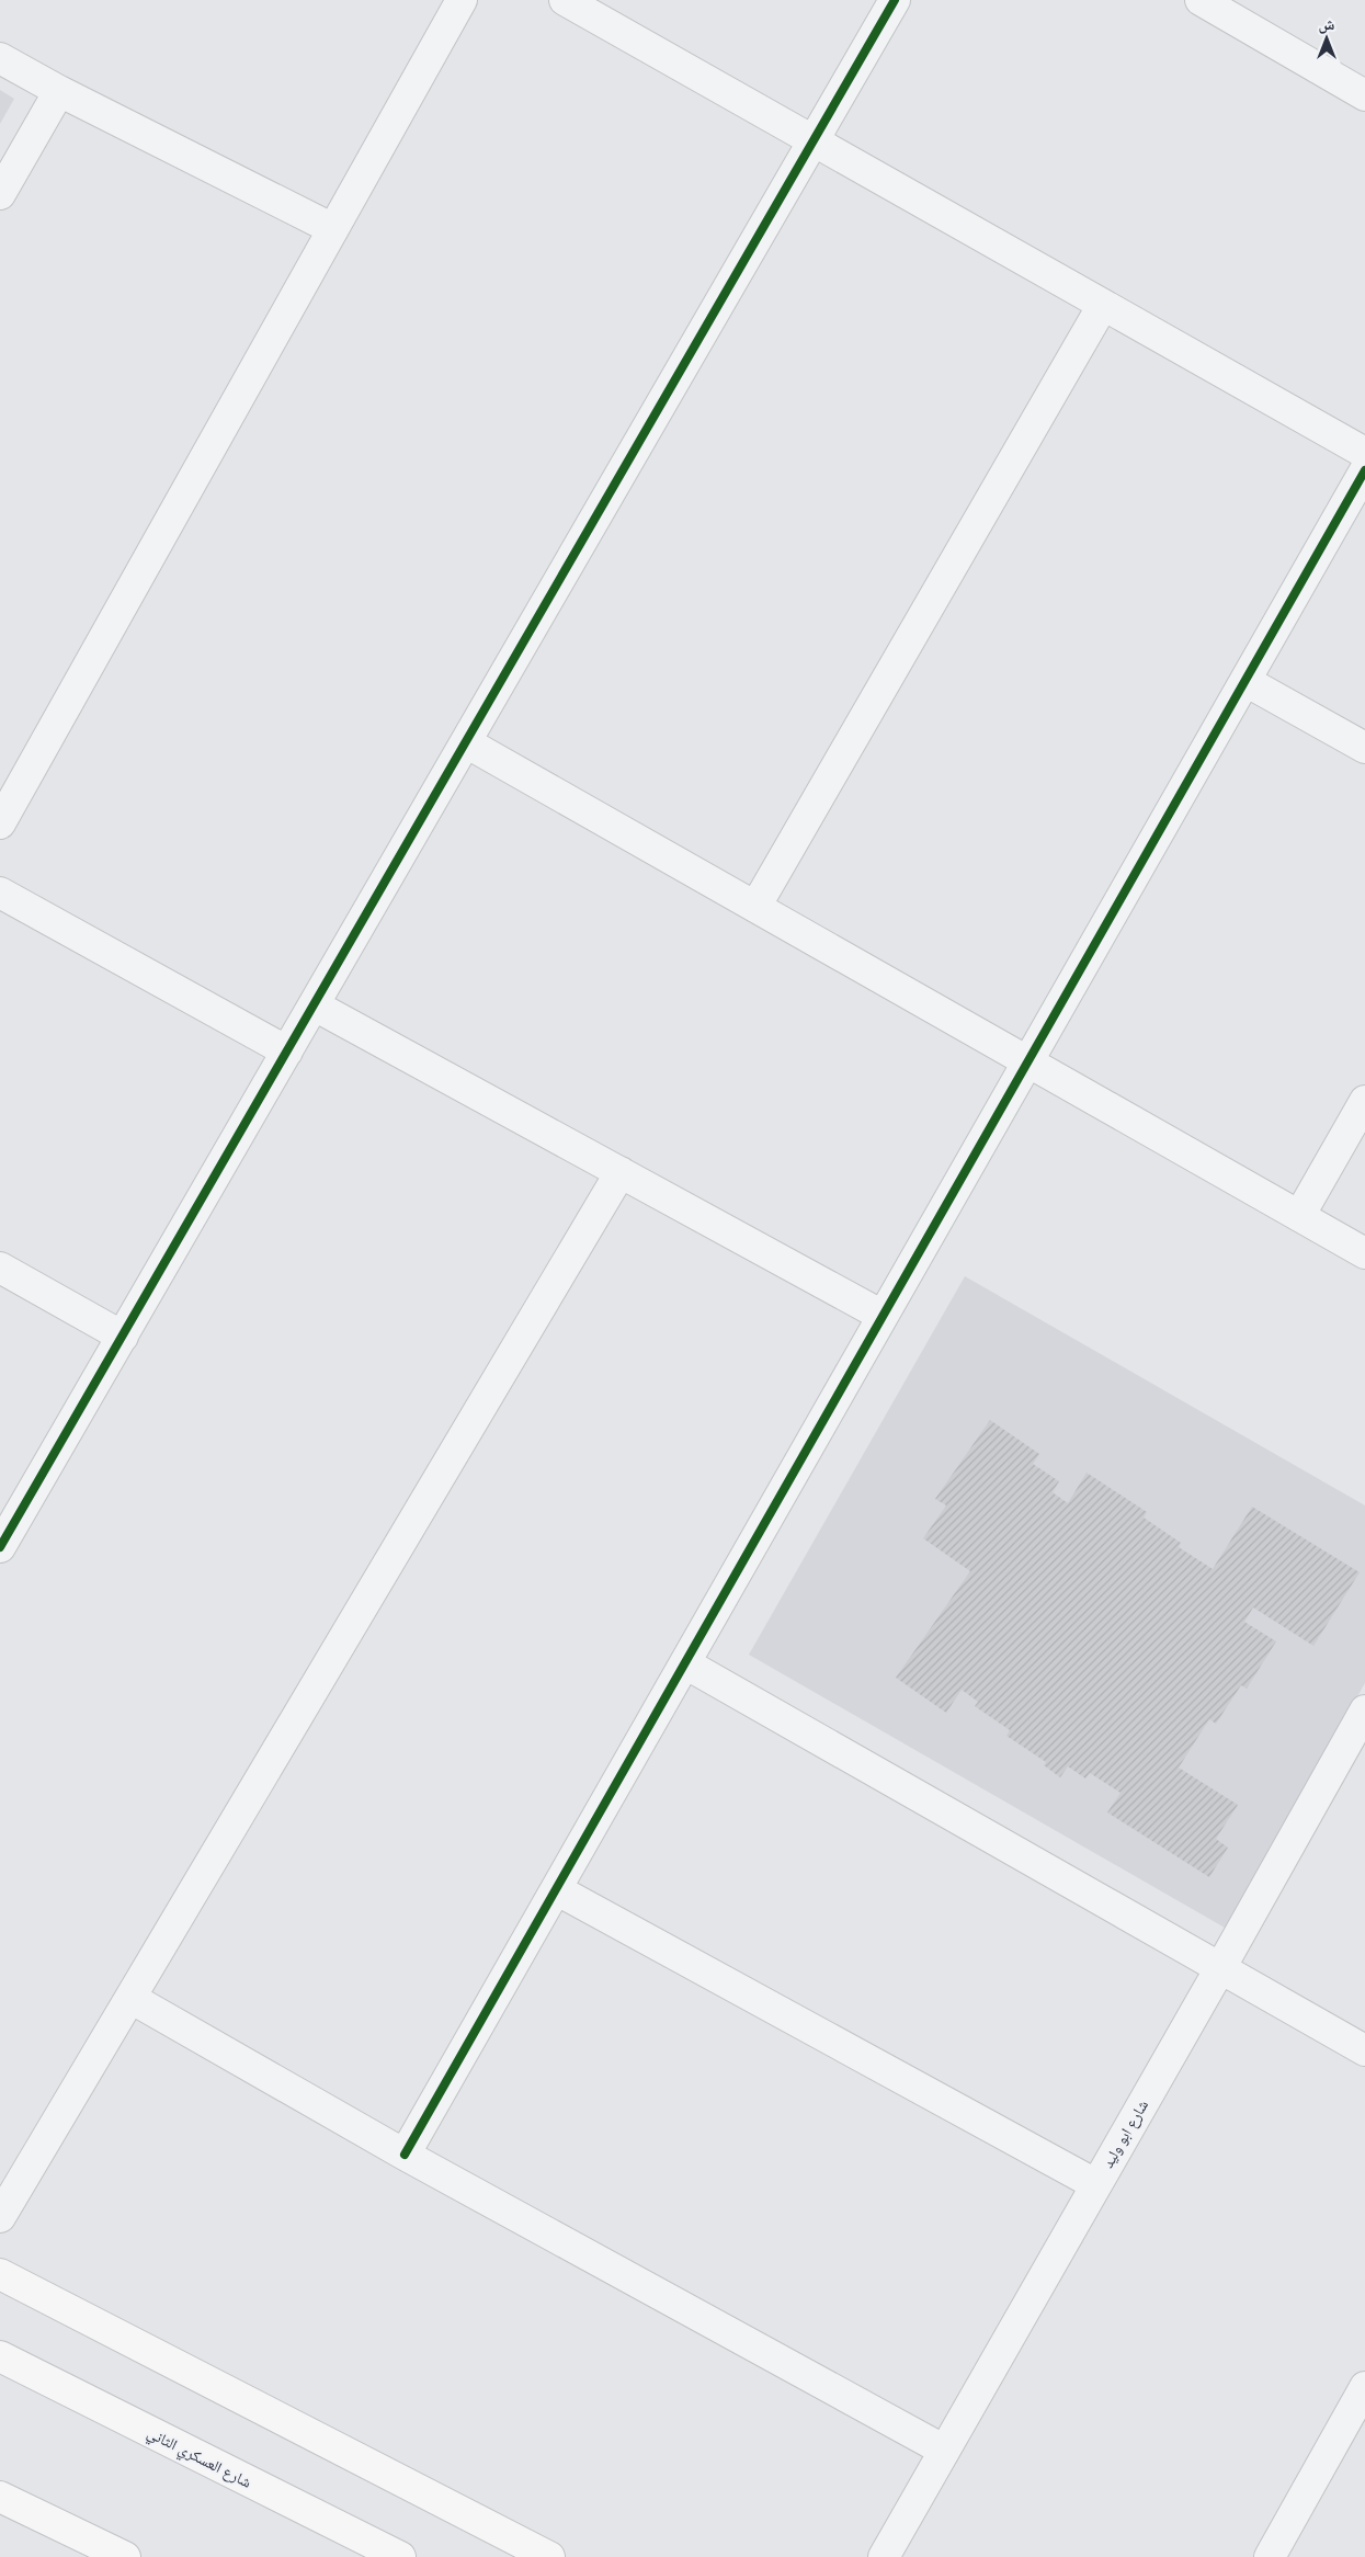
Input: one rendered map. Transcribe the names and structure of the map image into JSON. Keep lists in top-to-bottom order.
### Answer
{
  "streets": {
    "street": ["شارع ابو وليد", "شارع العسكري الثاني"]
  },
  "north": "top"
}
